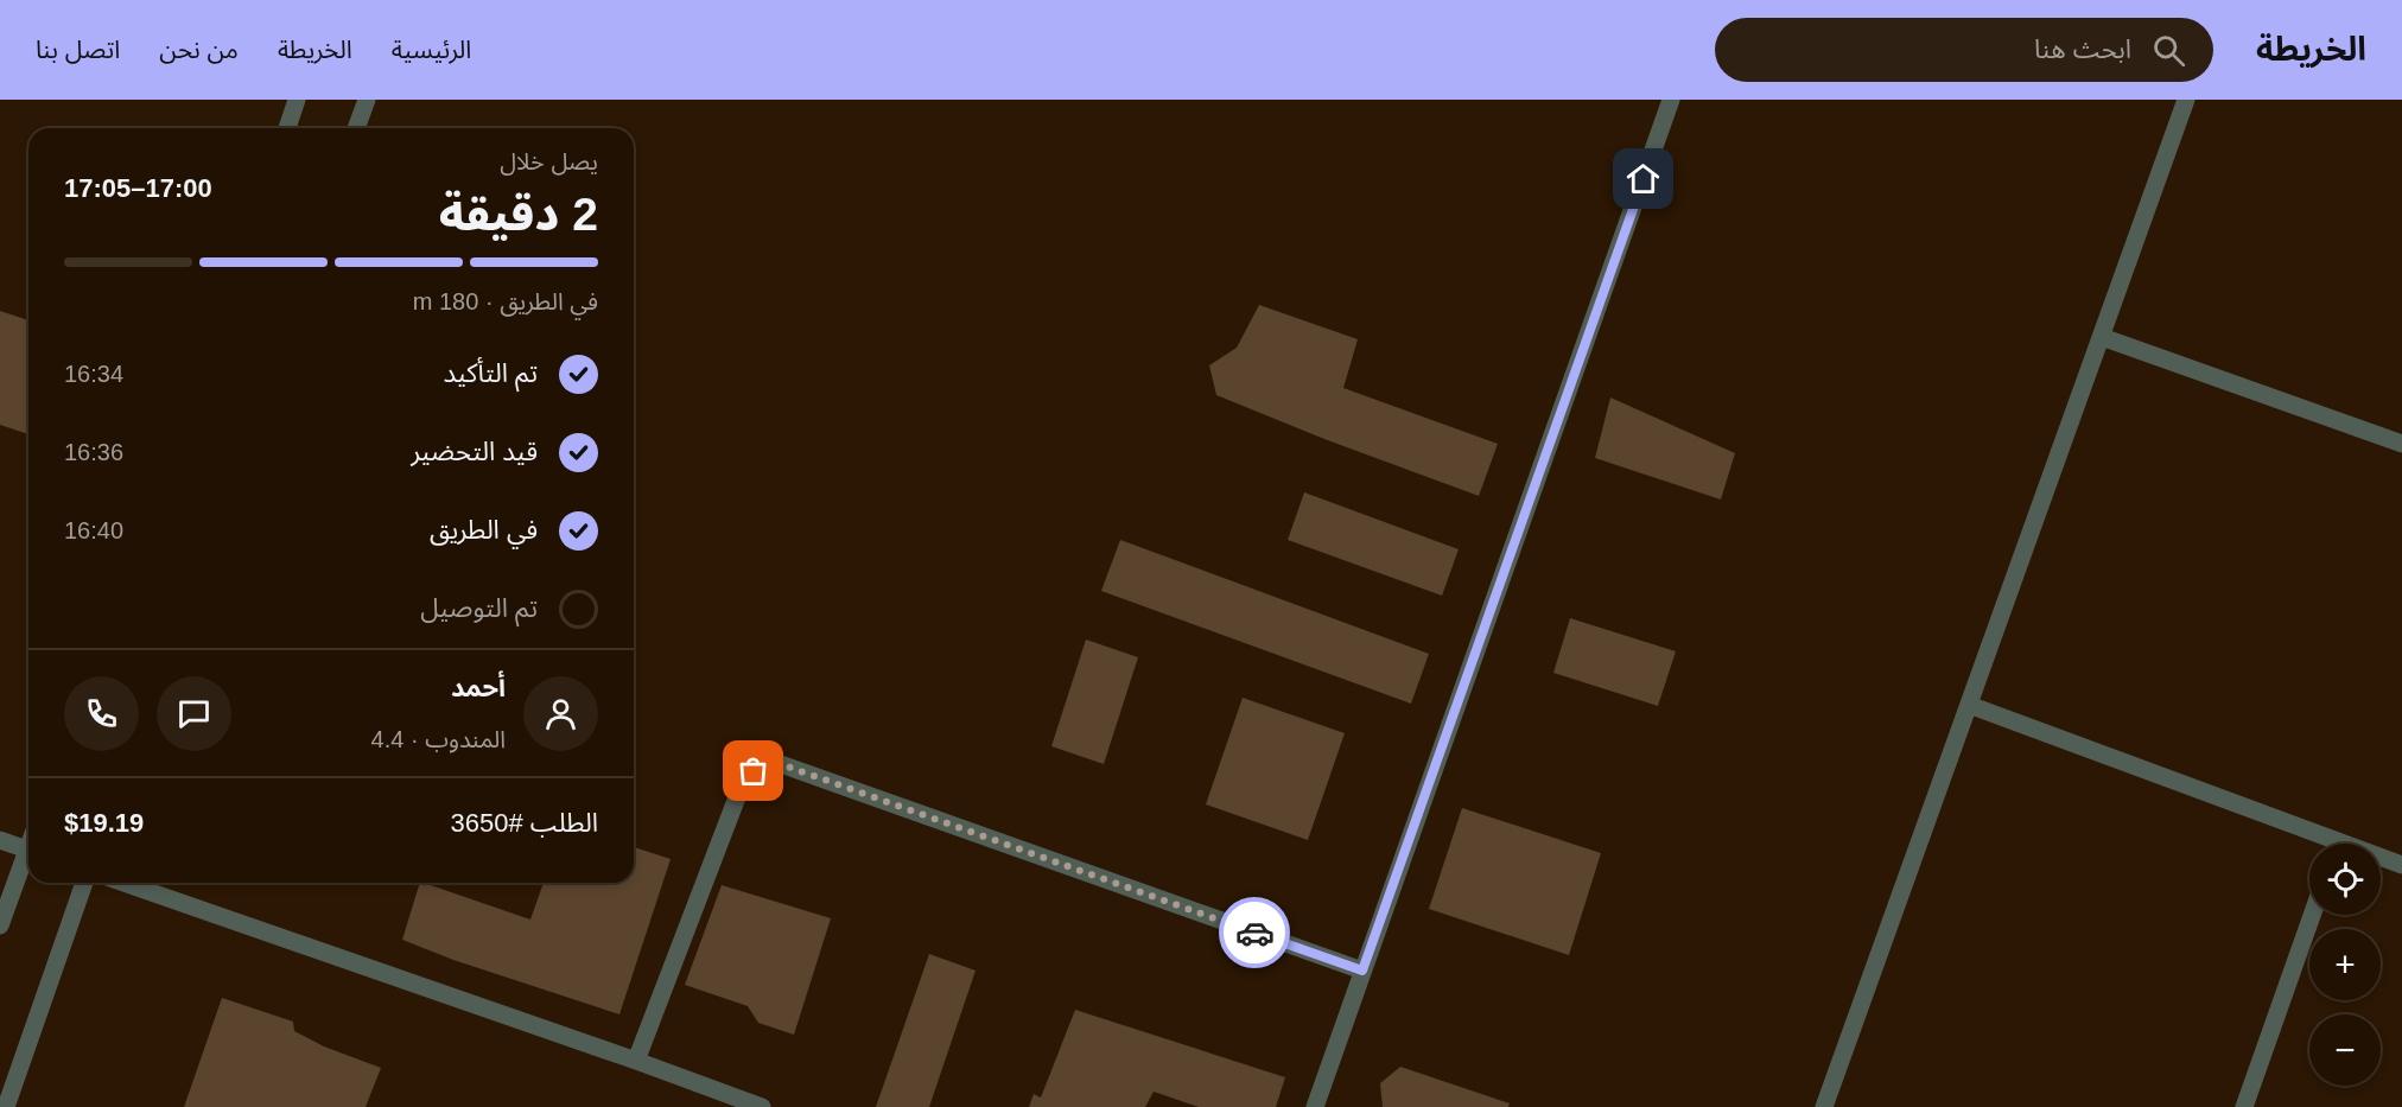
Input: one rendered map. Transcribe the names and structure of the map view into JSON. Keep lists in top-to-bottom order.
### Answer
{
  "page": {
    "header": "الخريطة",
    "search": "ابحث هنا",
    "nav": [
      "الرئيسية",
      "الخريطة",
      "من نحن",
      "اتصل بنا"
    ],
    "heading": ["2 دقيقة", "يصل خلال", "17:00–17:05"],
    "panel": [
      "أحمد",
      "المندوب · 4.4",
      "الطلب #3650",
      "$19.19"
    ],
    "bar": "في الطريق · 180 m",
    "list": [
      ["تم التأكيد", "16:34"],
      ["قيد التحضير", "16:36"],
      ["في الطريق", "16:40"],
      "تم التوصيل"
    ],
    "map_buttons": ["+", "−"]
  }
}
